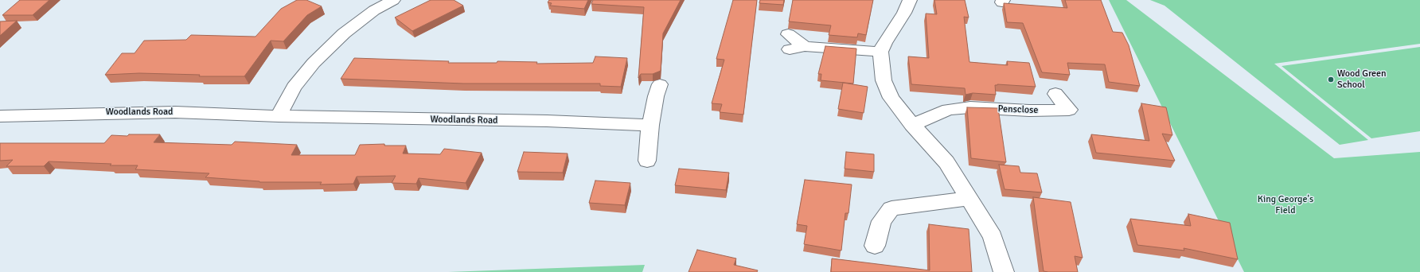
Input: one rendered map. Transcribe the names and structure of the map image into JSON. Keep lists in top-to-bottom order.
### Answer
{
  "streets": {
    "street": ["Pensclose", "Woodlands Road"]
  },
  "parks": ["King George's Field"],
  "places": ["Wood Green School"]
}
